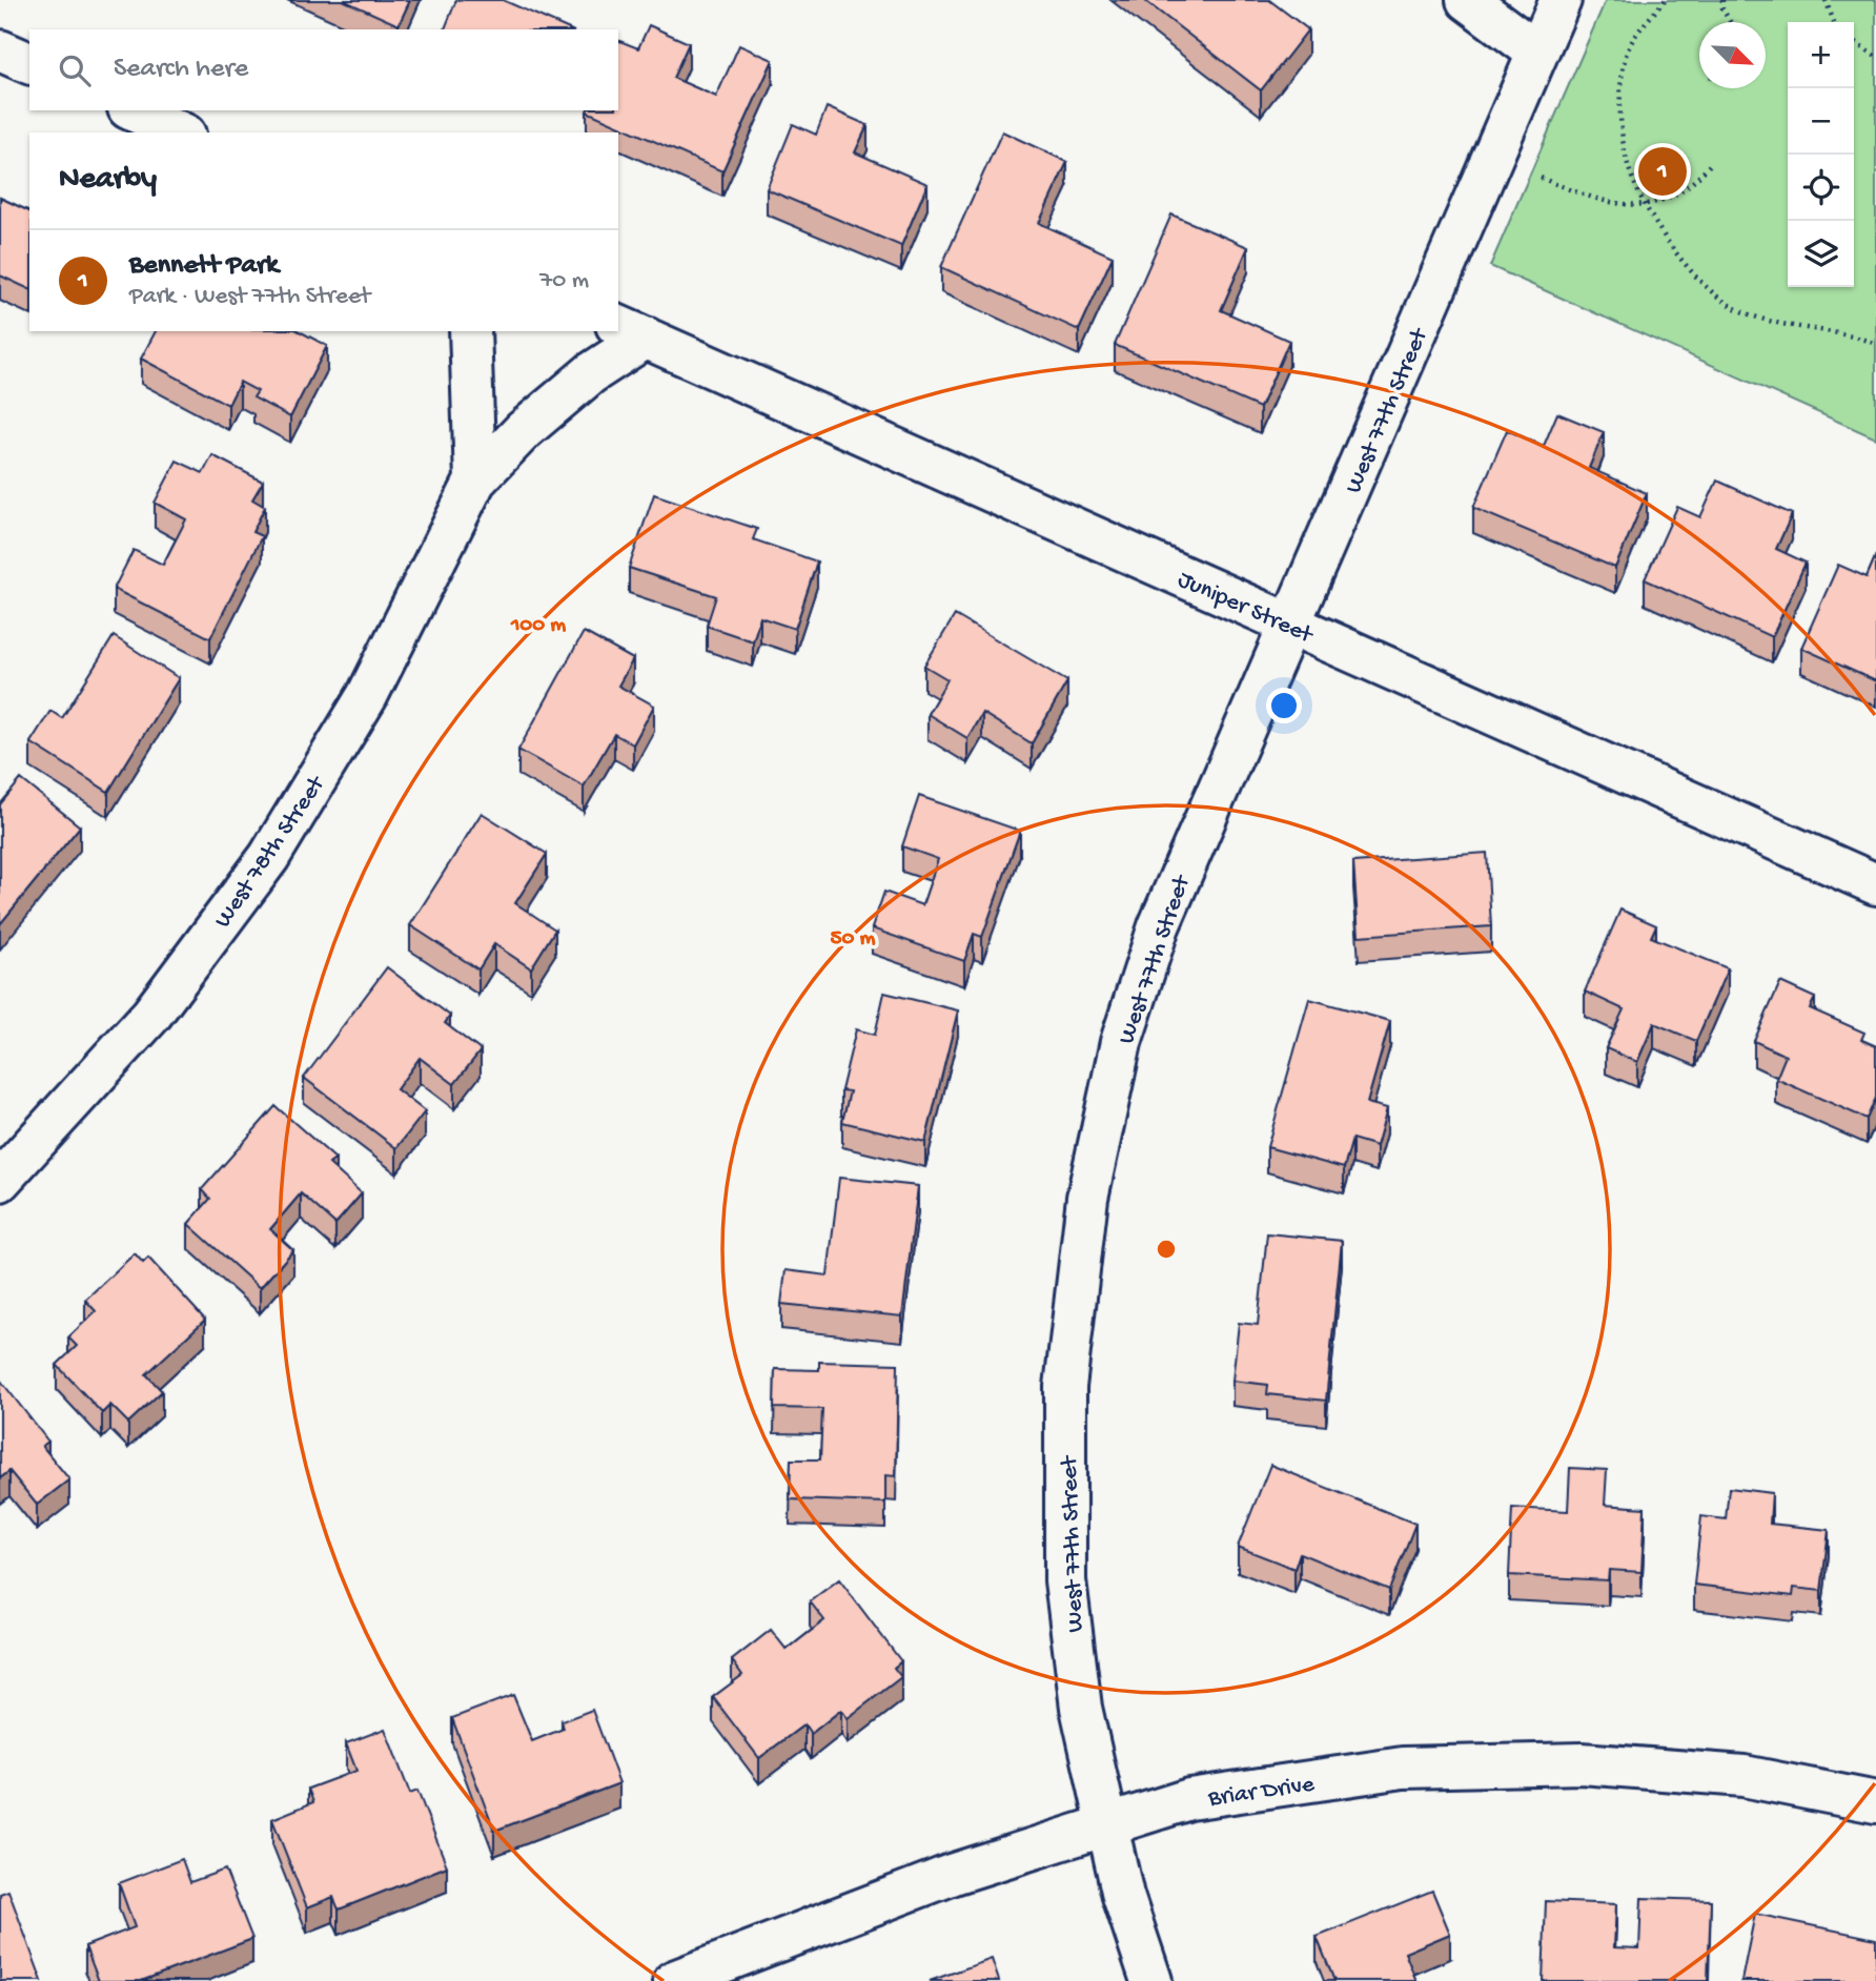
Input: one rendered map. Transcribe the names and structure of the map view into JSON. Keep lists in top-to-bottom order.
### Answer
{
  "streets": {
    "street": [
      "West 77th Street",
      "Juniper Street",
      "West 78th Street",
      "Briar Drive"
    ]
  },
  "crossings": [
    ["West 77th Street", "Juniper Street"],
    ["West 77th Street", "Briar Drive"],
    ["Juniper Street", "West 78th Street"]
  ],
  "north": "bottom right",
  "page": {
    "map_buttons": ["+", "−"],
    "search": "Search here",
    "heading": "Nearby",
    "pins": "1",
    "list": [
      {
        "mark": "1",
        "name": "Bennett Park",
        "note": "Park · West 77th Street",
        "value": "70 m"
      }
    ]
  },
  "rings": ["100 m", "50 m"]
}
